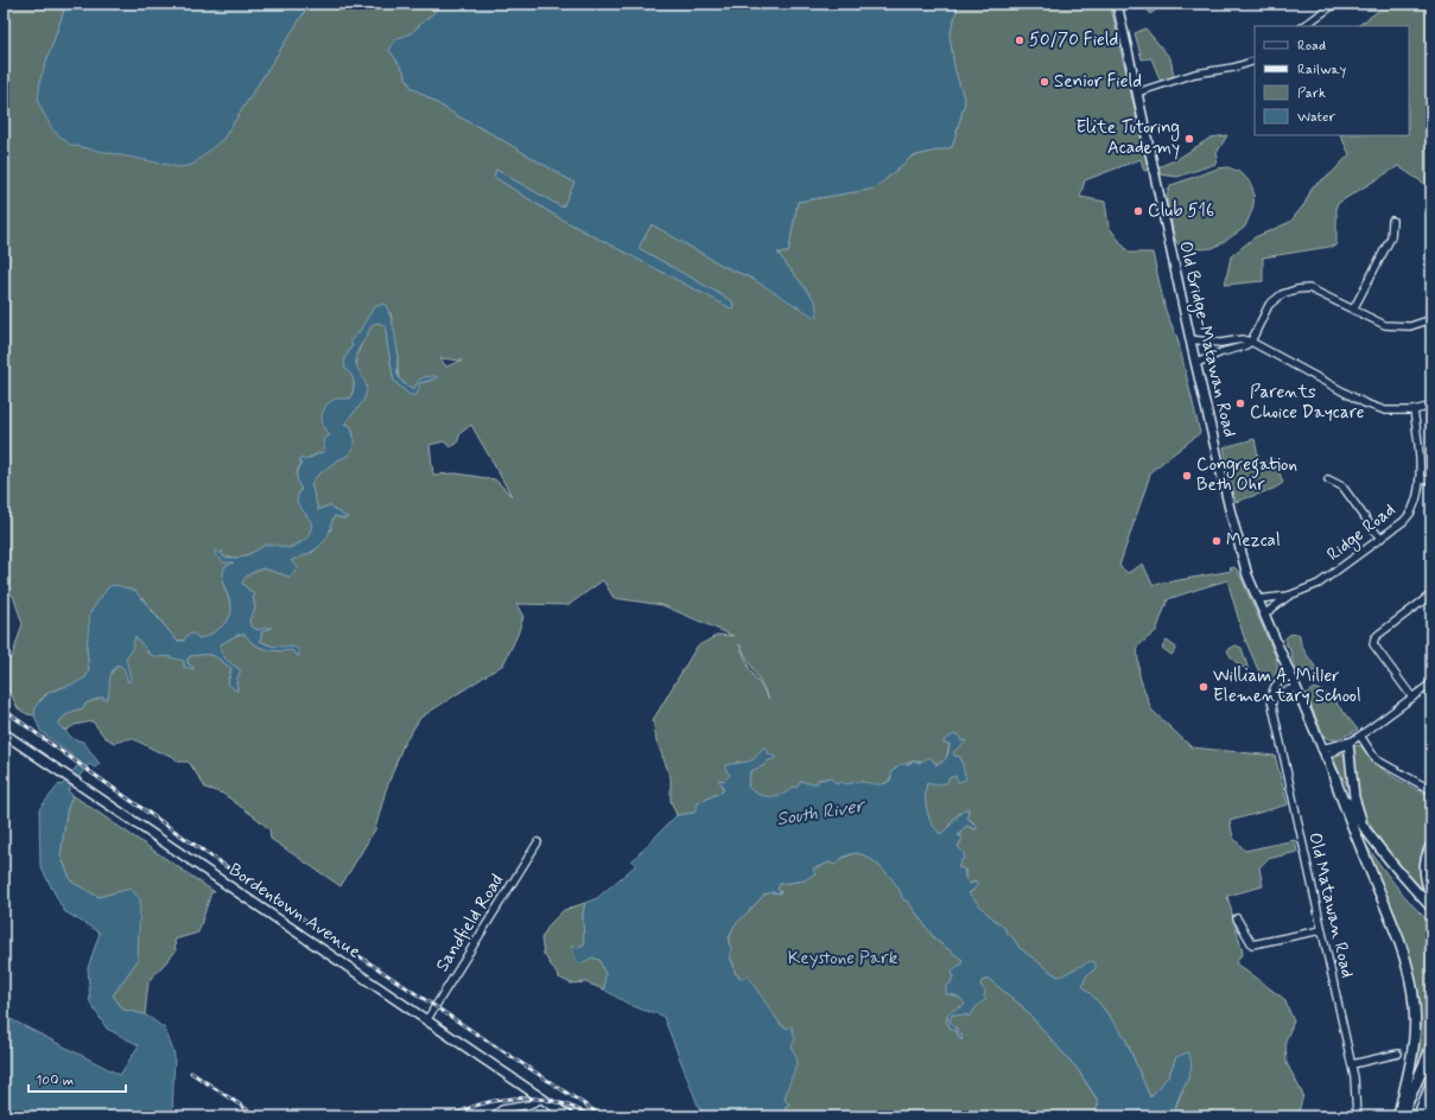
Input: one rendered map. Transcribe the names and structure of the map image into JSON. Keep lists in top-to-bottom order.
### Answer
{
  "streets": {
    "main road": ["Old Bridge-Matawan Road", "Bordentown Avenue"],
    "street": ["Ridge Road", "Old Matawan Road", "Sandfield Road"]
  },
  "crossings": [
    ["Old Bridge-Matawan Road", "Ridge Road"],
    ["Bordentown Avenue", "Sandfield Road"]
  ],
  "water": ["South River"],
  "parks": ["Keystone Park"],
  "places": [
    "50/70 Field",
    "Senior Field",
    "Elite Tutoring Academy",
    "Club 516",
    "Parents Choice Daycare",
    "Congregation Beth Ohr",
    "Mezcal",
    "William A. Miller Elementary School"
  ],
  "legend": [
    "Road",
    "Railway",
    "Park",
    "Water"
  ],
  "scale_bar": "100 m"
}
